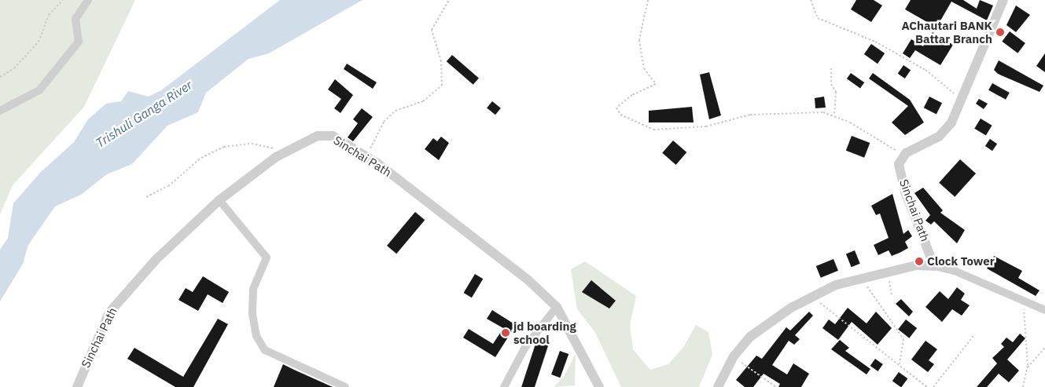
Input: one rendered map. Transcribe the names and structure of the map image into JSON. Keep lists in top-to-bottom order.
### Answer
{
  "streets": {
    "street": ["Sinchai Path"]
  },
  "water": ["Trishuli Ganga River"],
  "places": ["AChautari BANK Battar Branch", "Clock Tower", "jd boarding school"]
}
